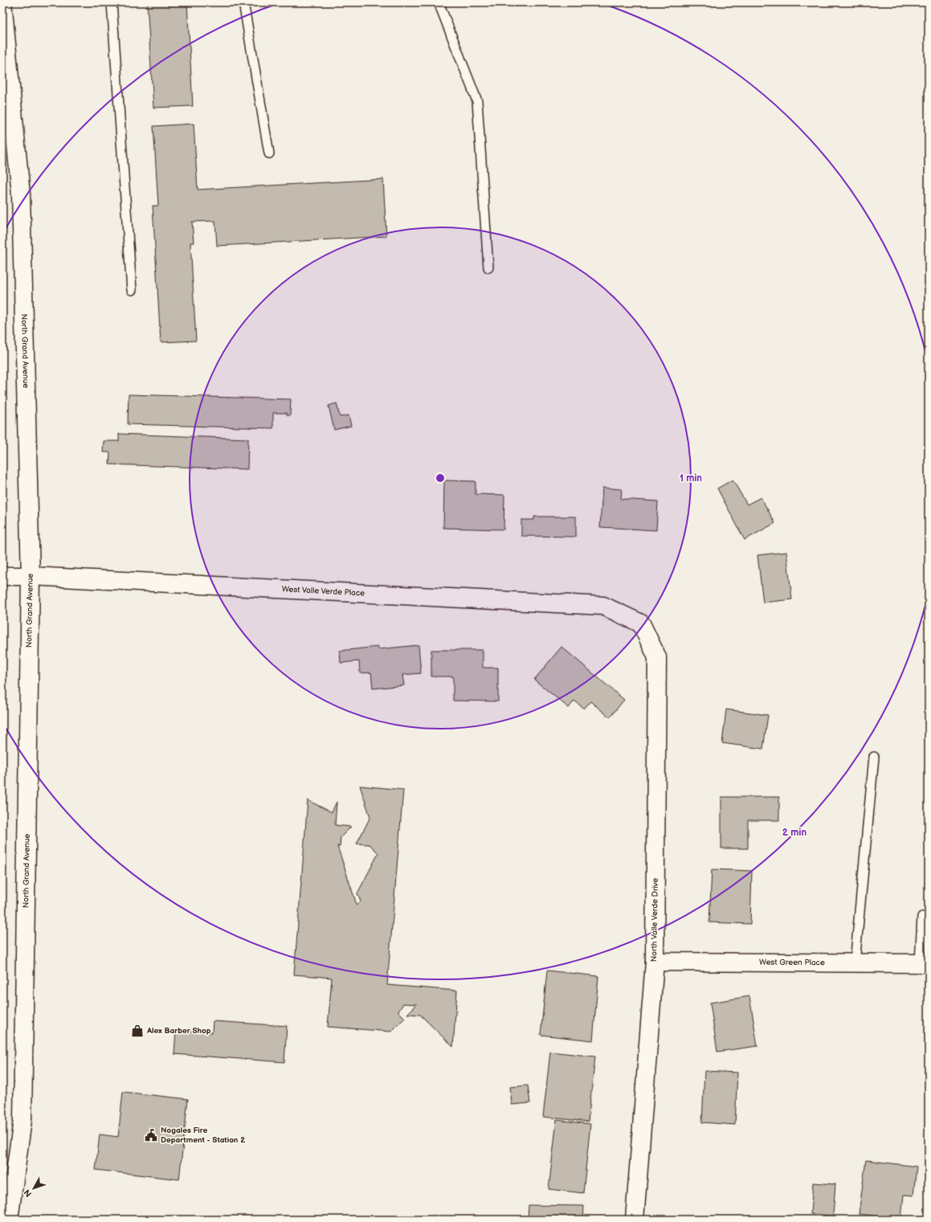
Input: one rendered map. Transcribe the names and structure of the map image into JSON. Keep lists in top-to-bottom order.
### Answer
{
  "streets": {
    "street": [
      "North Grand Avenue",
      "West Valle Verde Place",
      "North Valle Verde Drive",
      "West Green Place"
    ]
  },
  "crossings": [
    ["North Grand Avenue", "West Valle Verde Place"],
    ["West Valle Verde Place", "North Valle Verde Drive"],
    ["North Valle Verde Drive", "West Green Place"]
  ],
  "places": {
    "shop": ["Alex Barber Shop"],
    "public building": ["Nogales Fire Department - Station 2"]
  },
  "north": "bottom left",
  "rings": ["1 min", "2 min"]
}
